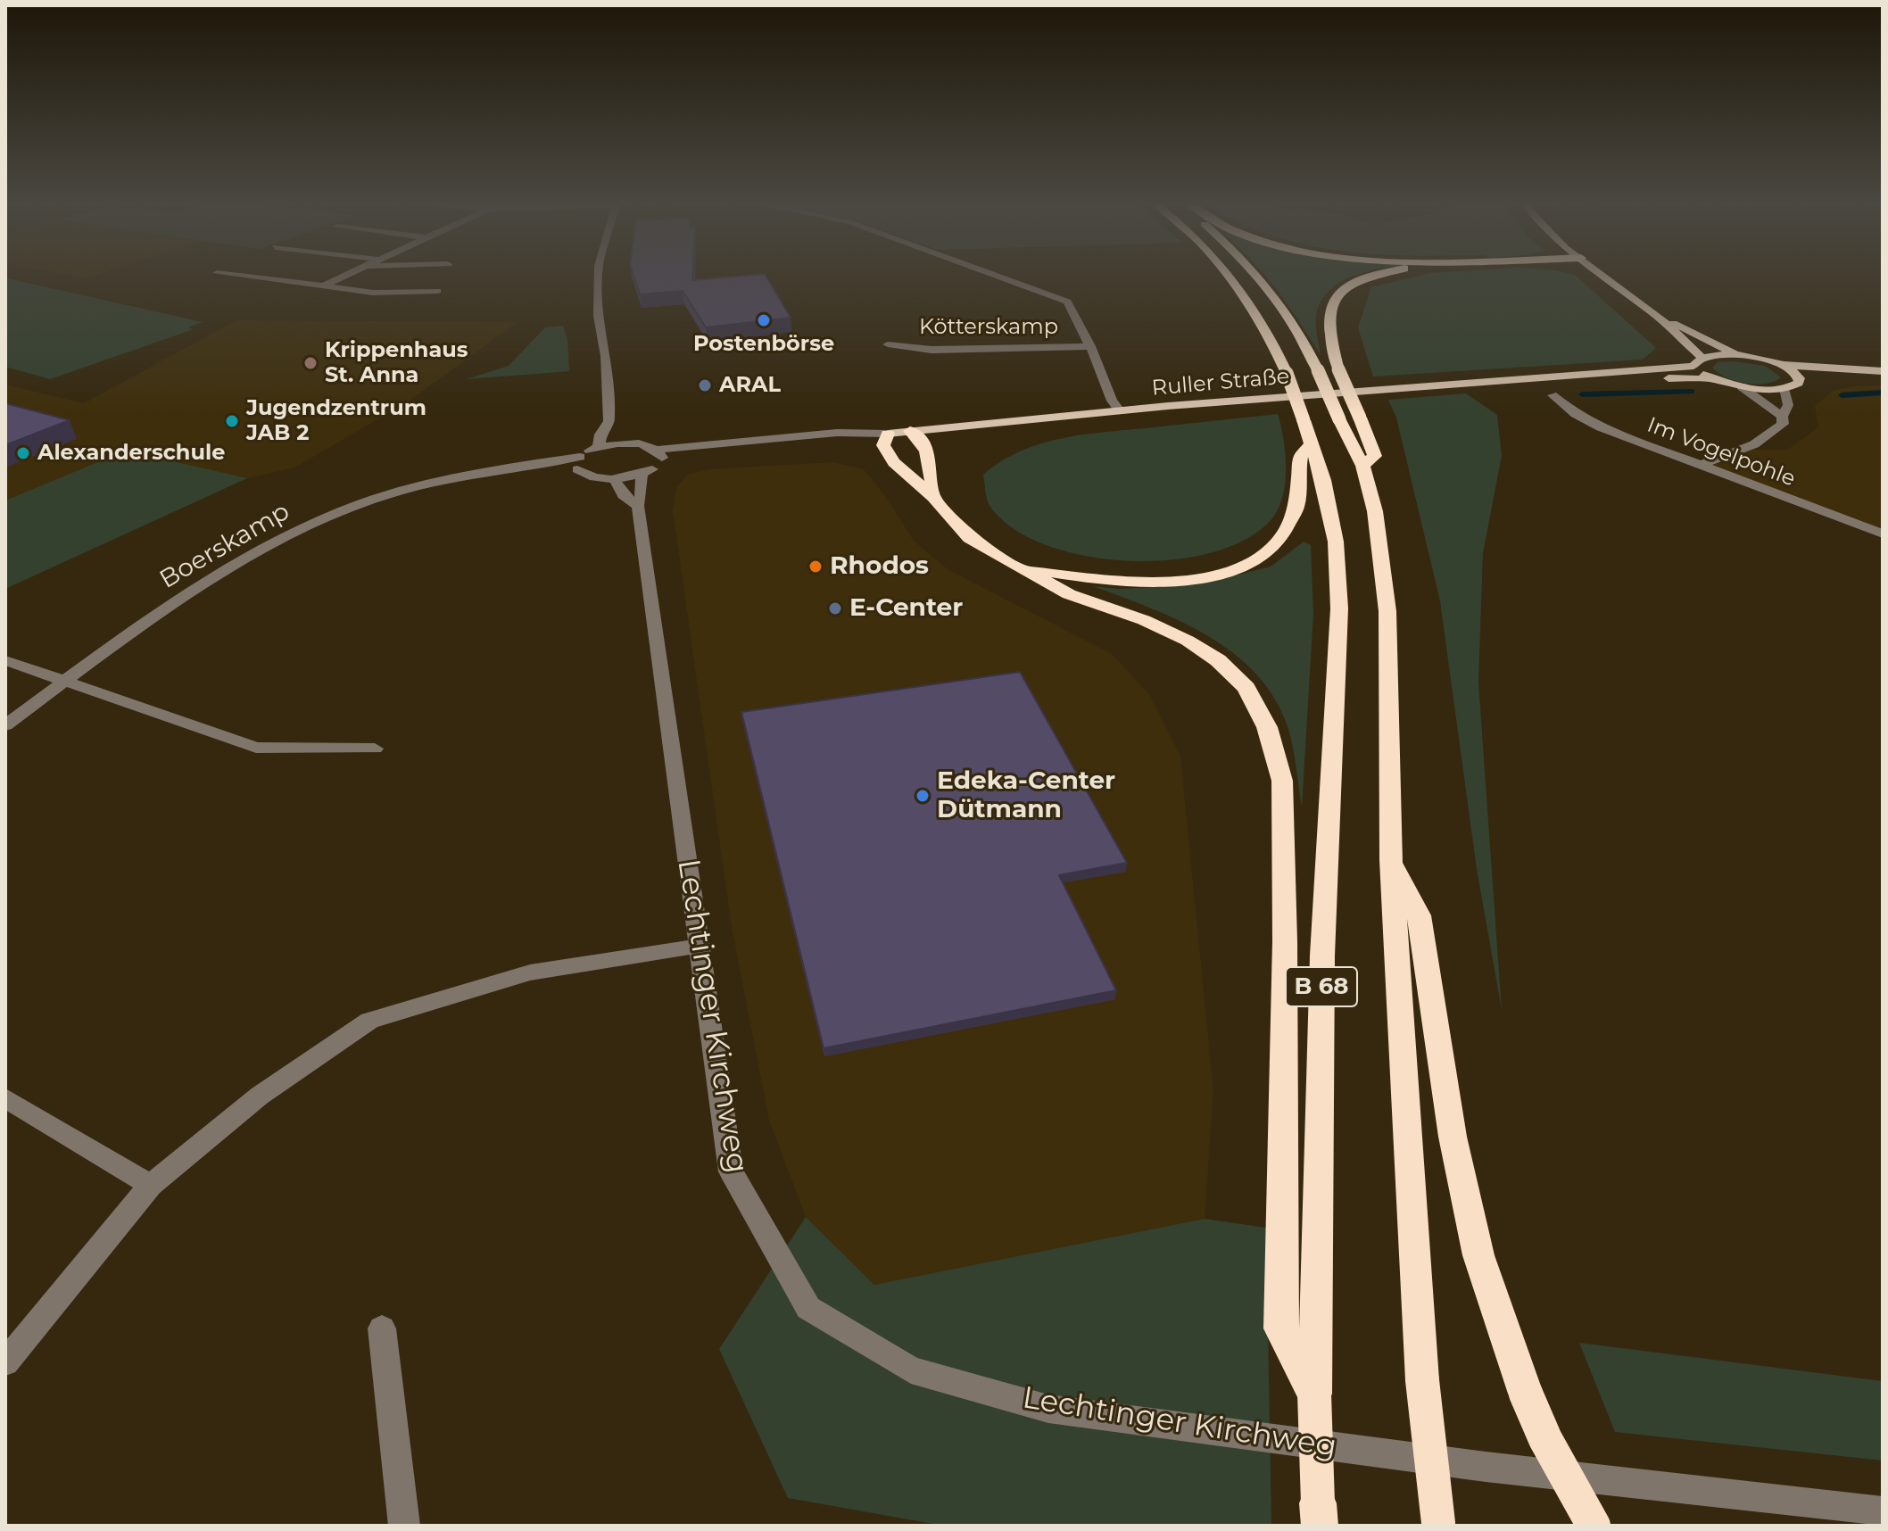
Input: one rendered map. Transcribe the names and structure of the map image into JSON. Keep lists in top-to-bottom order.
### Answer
{
  "streets": {
    "highway": ["B 68"],
    "main road": ["Ruller Straße"],
    "street": [
      "Kötterskamp",
      "Im Vogelpohle",
      "Boerskamp",
      "Lechtinger Kirchweg"
    ]
  },
  "places": [
    "Postenbörse",
    "Krippenhaus St. Anna",
    "ARAL",
    "Jugendzentrum JAB 2",
    "Alexanderschule",
    "Rhodos",
    "E-Center",
    "Edeka-Center Dütmann"
  ]
}
